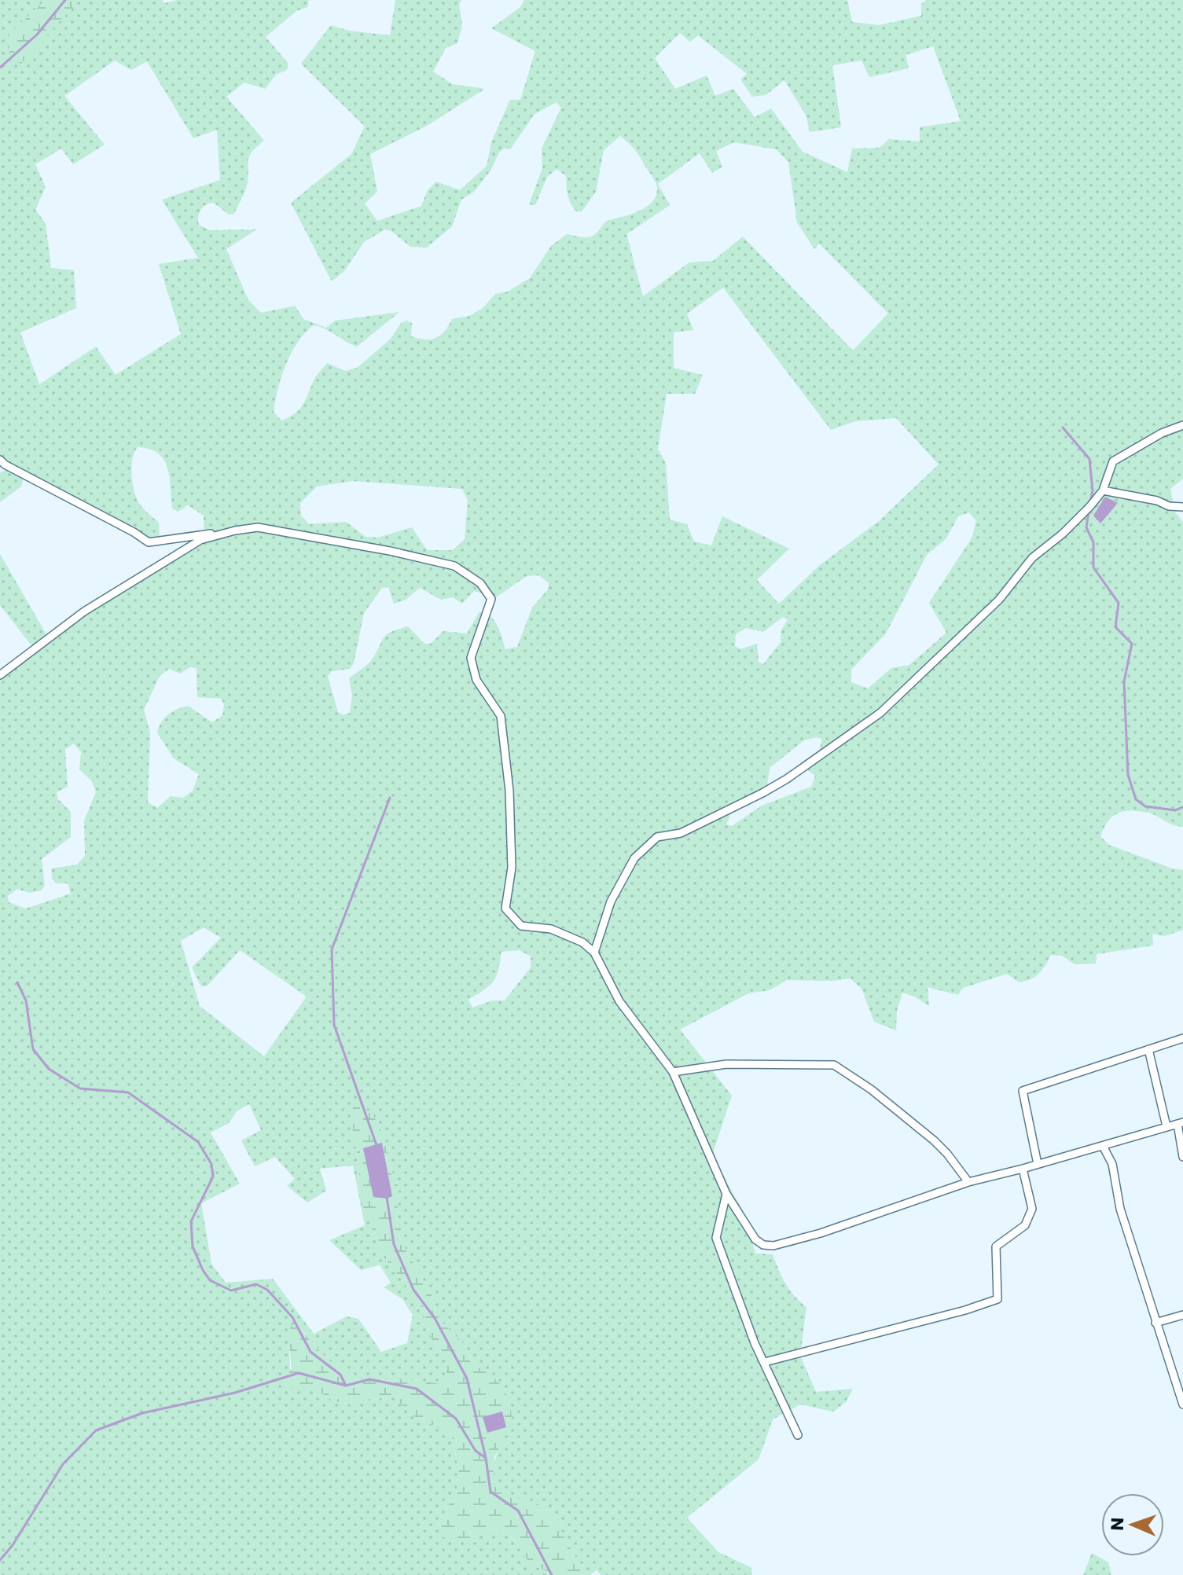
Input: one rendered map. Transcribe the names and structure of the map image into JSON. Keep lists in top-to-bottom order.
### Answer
{
  "north": "left"
}
